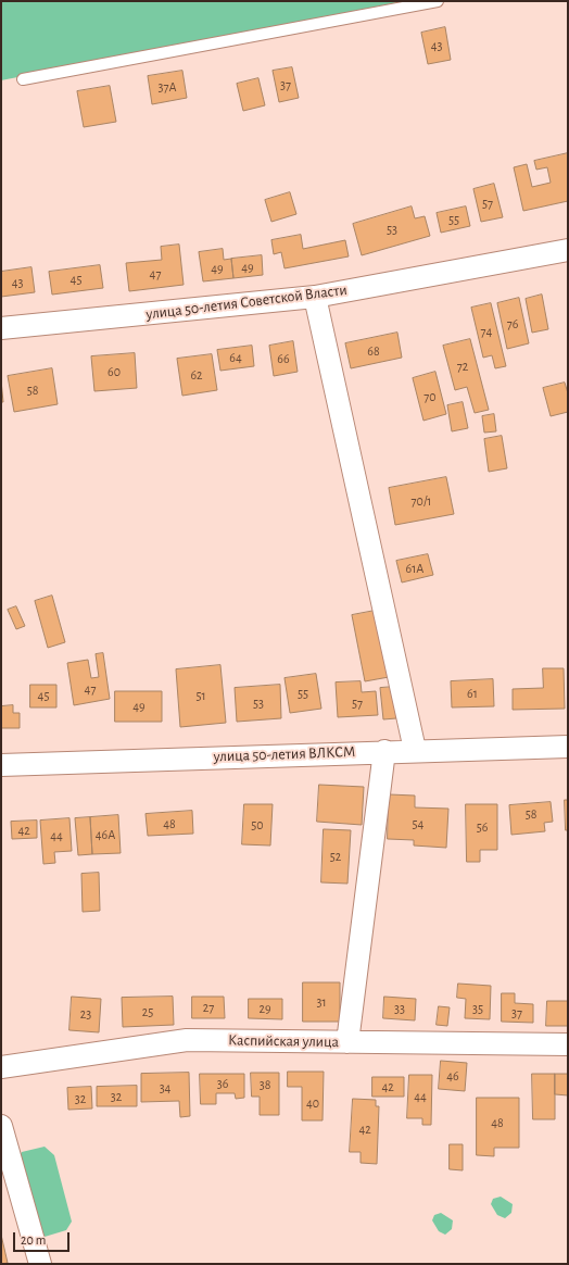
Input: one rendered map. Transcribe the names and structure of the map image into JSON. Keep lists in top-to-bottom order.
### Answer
{
  "streets": {
    "street": ["улица 50-летия Советской Власти", "улица 50-летия ВЛКСМ", "Каспийская улица"]
  },
  "house_numbers": [
    "43",
    "37",
    "37А",
    "57",
    "55",
    "53",
    "49",
    "49",
    "47",
    "45",
    "43",
    "76",
    "74",
    "68",
    "64",
    "66",
    "72",
    "60",
    "62",
    "58",
    "70",
    "70/1",
    "61А",
    "47",
    "55",
    "61",
    "45",
    "51",
    "53",
    "57",
    "49",
    "58",
    "48",
    "54",
    "50",
    "56",
    "42",
    "46А",
    "44",
    "52",
    "31",
    "27",
    "29",
    "33",
    "35",
    "25",
    "37",
    "23",
    "46",
    "36",
    "38",
    "42",
    "34",
    "32",
    "44",
    "32",
    "40",
    "48",
    "42"
  ],
  "scale_bar": "20 m"
}
